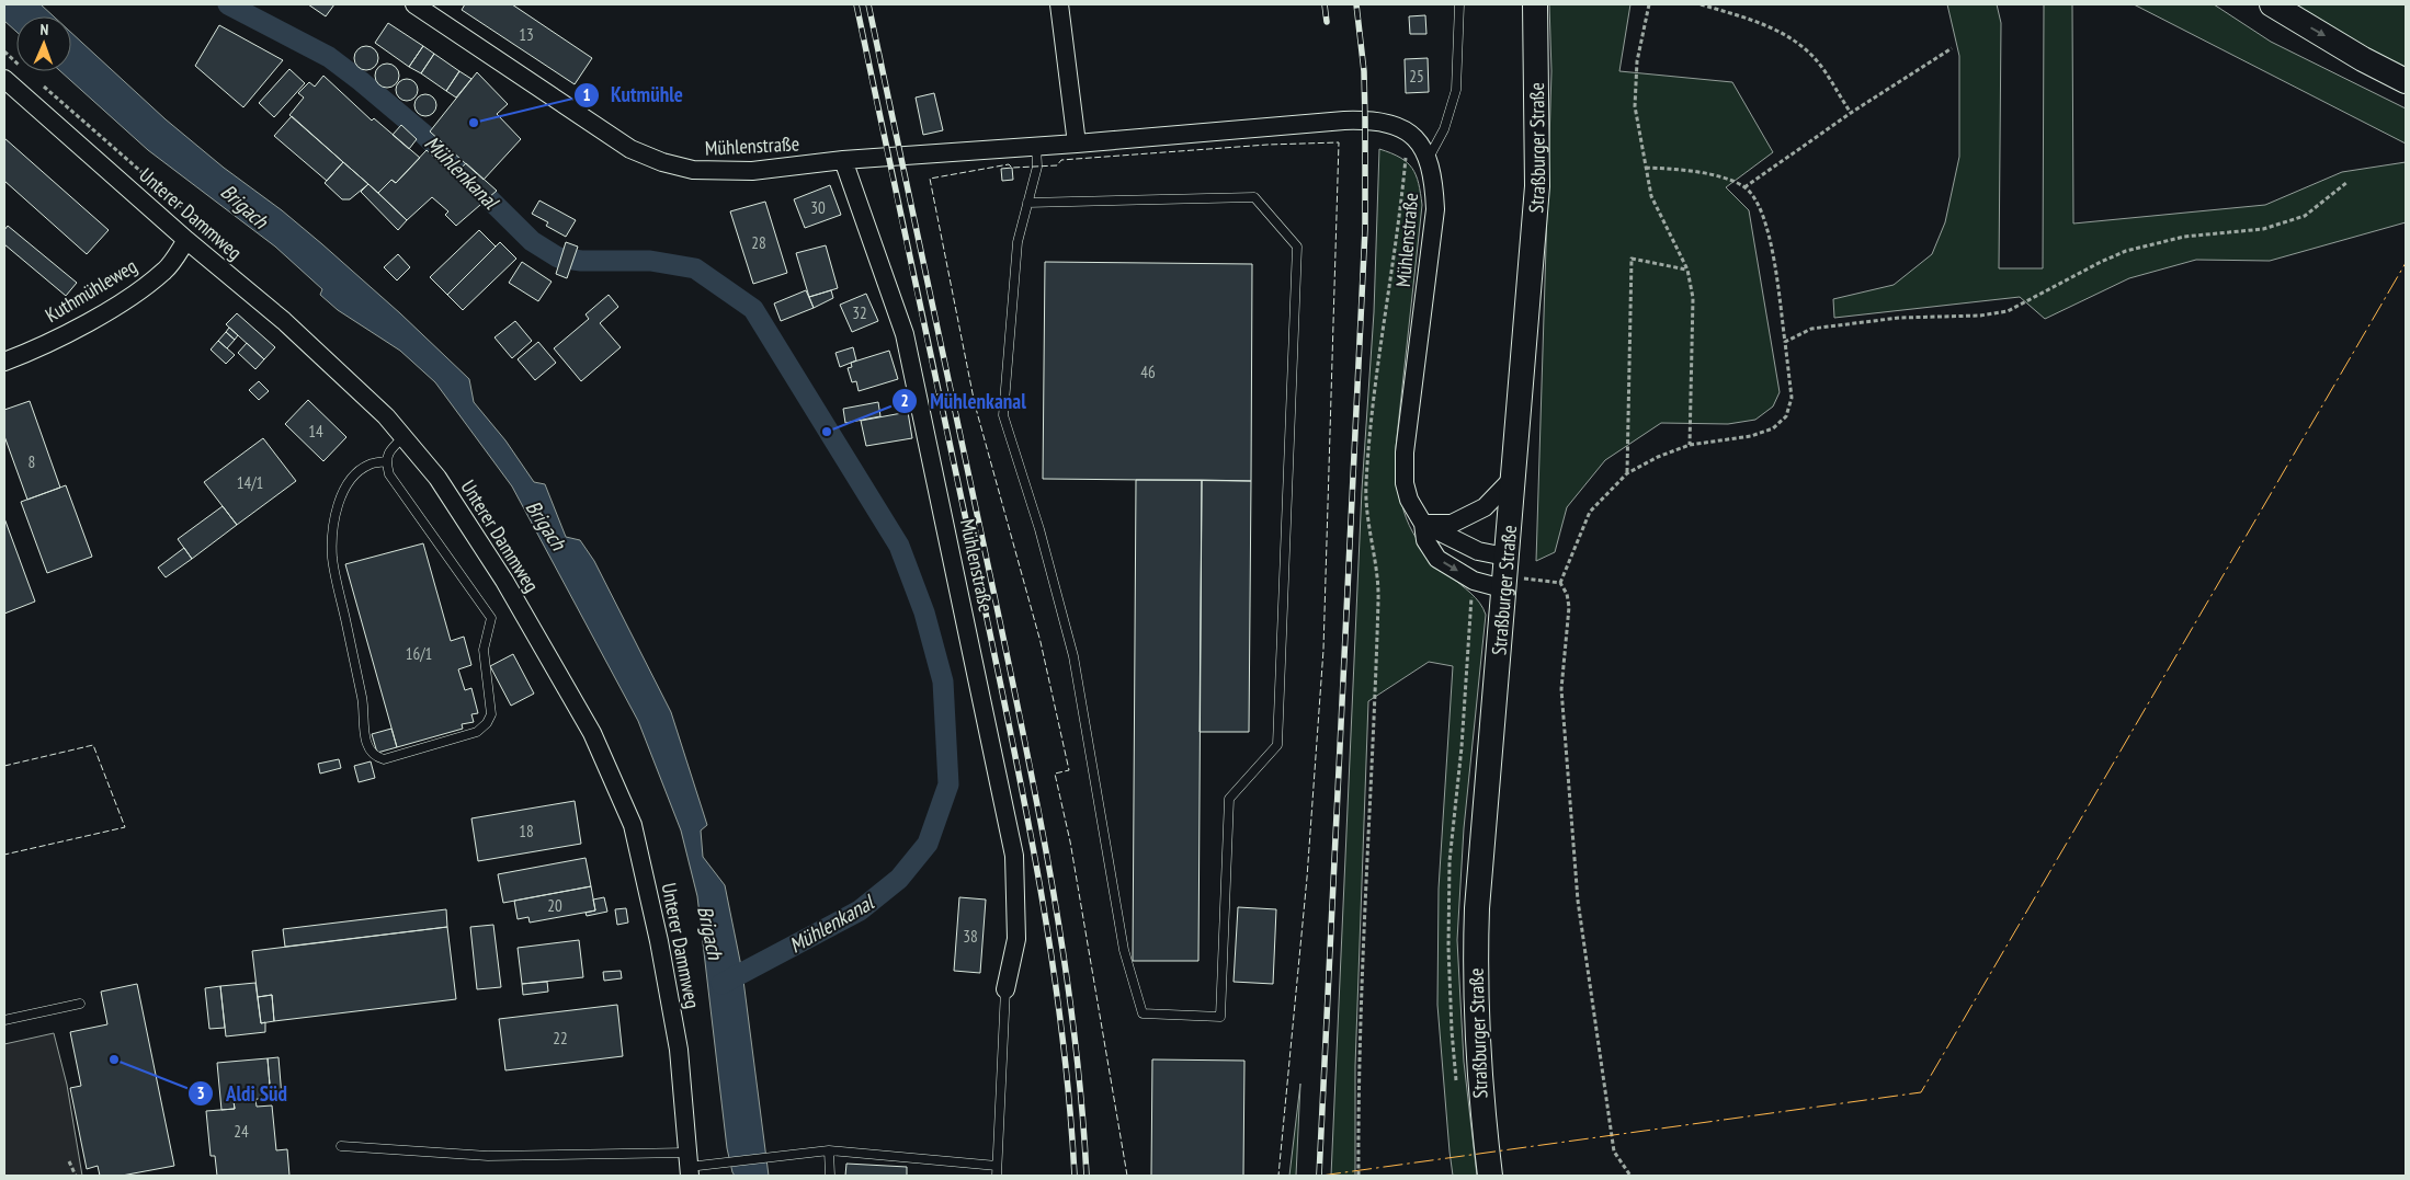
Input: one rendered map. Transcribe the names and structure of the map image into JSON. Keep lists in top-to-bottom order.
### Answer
{
  "streets": {
    "main road": ["Straßburger Straße"],
    "street": ["Mühlenstraße", "Unterer Dammweg", "Kuthmühleweg"]
  },
  "crossings": [
    ["Mühlenstraße", "Straßburger Straße"],
    ["Unterer Dammweg", "Kuthmühleweg"]
  ],
  "water": ["Mühlenkanal", "Brigach"],
  "places": ["Kutmühle", "Mühlenkanal", "Aldi Süd"],
  "house_numbers": [
    "13",
    "25",
    "30",
    "28",
    "32",
    "46",
    "14",
    "8",
    "14/1",
    "16/1",
    "18",
    "20",
    "38",
    "22",
    "24"
  ],
  "north": "top"
}
